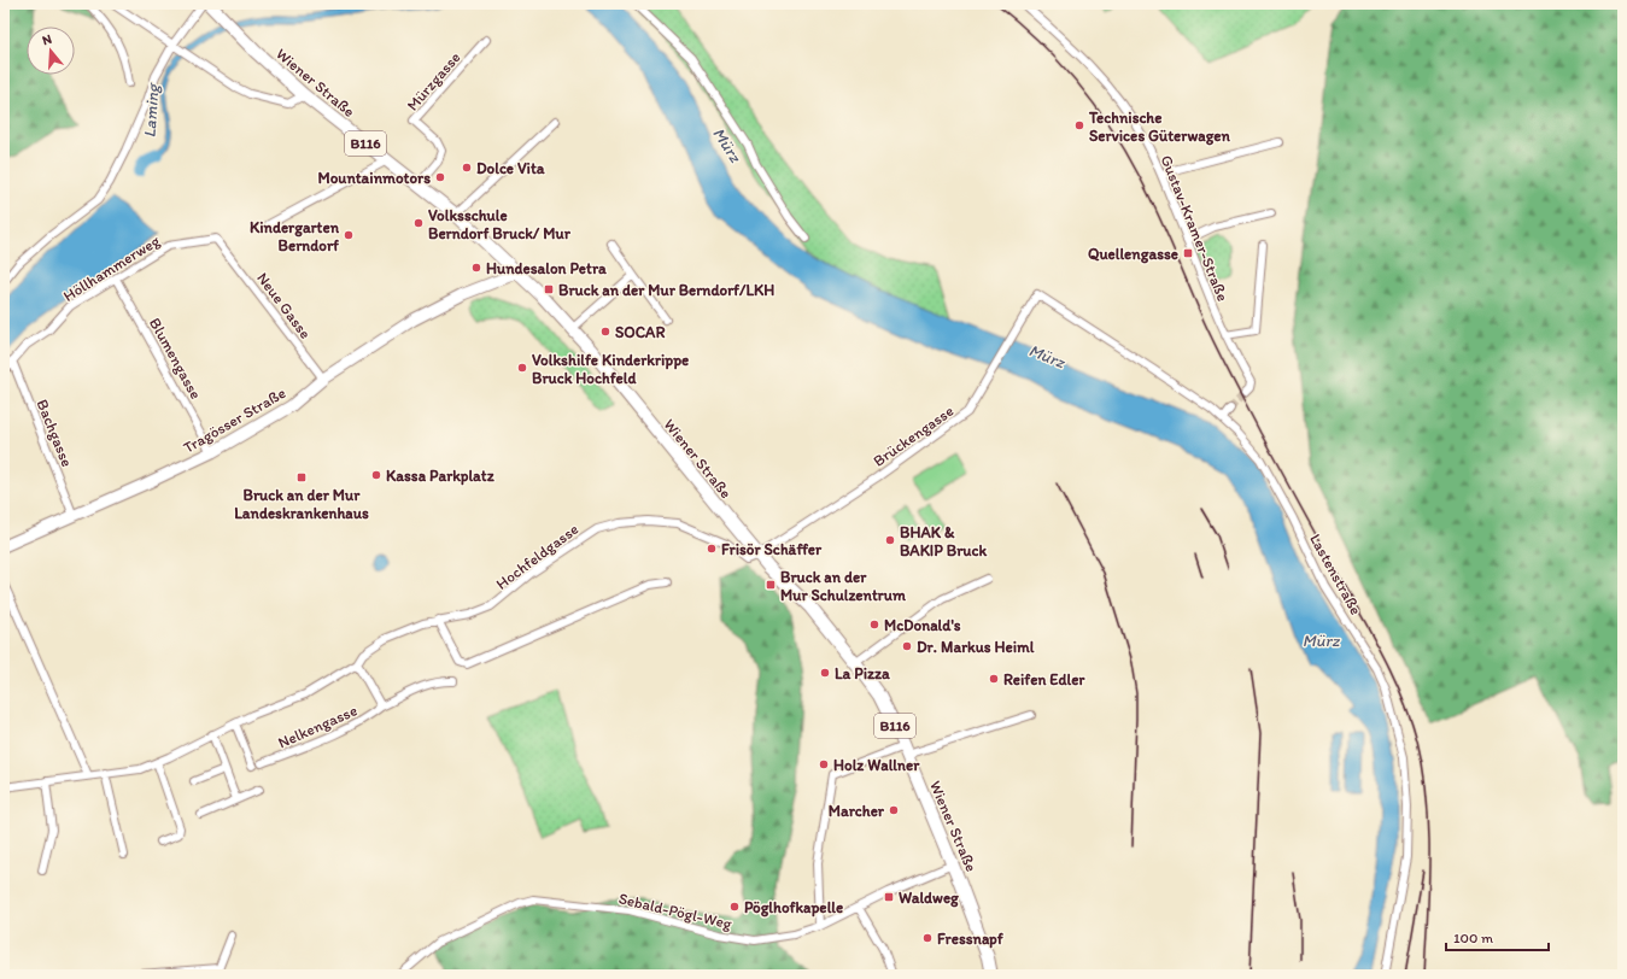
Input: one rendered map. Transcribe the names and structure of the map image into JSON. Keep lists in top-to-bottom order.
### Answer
{
  "streets": {
    "main road": ["Wiener Straße", "B116", "Tragösser Straße"],
    "street": [
      "Mürzgasse",
      "Gustav-Kramer-Straße",
      "Höllhammerweg",
      "Neue Gasse",
      "Blumengasse",
      "Bachgasse",
      "Brückengasse",
      "Hochfeldgasse",
      "Lastenstraße",
      "Nelkengasse",
      "Sebald-Pögl-Weg"
    ]
  },
  "crossings": [
    ["Mürzgasse", "Wiener Straße"],
    ["Wiener Straße", "Tragösser Straße"],
    ["Wiener Straße", "Brückengasse"],
    ["Wiener Straße", "Hochfeldgasse"],
    ["Wiener Straße", "Sebald-Pögl-Weg"],
    ["Höllhammerweg", "Neue Gasse"],
    ["Höllhammerweg", "Blumengasse"],
    ["Höllhammerweg", "Bachgasse"],
    ["Neue Gasse", "Tragösser Straße"],
    ["Blumengasse", "Tragösser Straße"],
    ["Tragösser Straße", "Bachgasse"],
    ["Brückengasse", "Hochfeldgasse"],
    ["Brückengasse", "Lastenstraße"]
  ],
  "water": ["Laming", "Mürz"],
  "places": {
    "other": [
      "Technische Services Güterwagen",
      "Dolce Vita",
      "Mountainmotors",
      "Volksschule Berndorf Bruck/ Mur",
      "Kindergarten Berndorf",
      "Hundesalon Petra",
      "SOCAR",
      "Volkshilfe Kinderkrippe Bruck Hochfeld",
      "Kassa Parkplatz",
      "BHAK & BAKIP Bruck",
      "Frisör Schäffer",
      "McDonald's",
      "Dr. Markus Heiml",
      "La Pizza",
      "Reifen Edler",
      "Holz Wallner",
      "Marcher",
      "Pöglhofkapelle",
      "Fressnapf"
    ],
    "transit": [
      "Quellengasse",
      "Bruck an der Mur Berndorf/LKH",
      "Bruck an der Mur Landeskrankenhaus",
      "Bruck an der Mur Schulzentrum",
      "Waldweg"
    ]
  },
  "scale_bar": "100 m",
  "north": "top"
}
